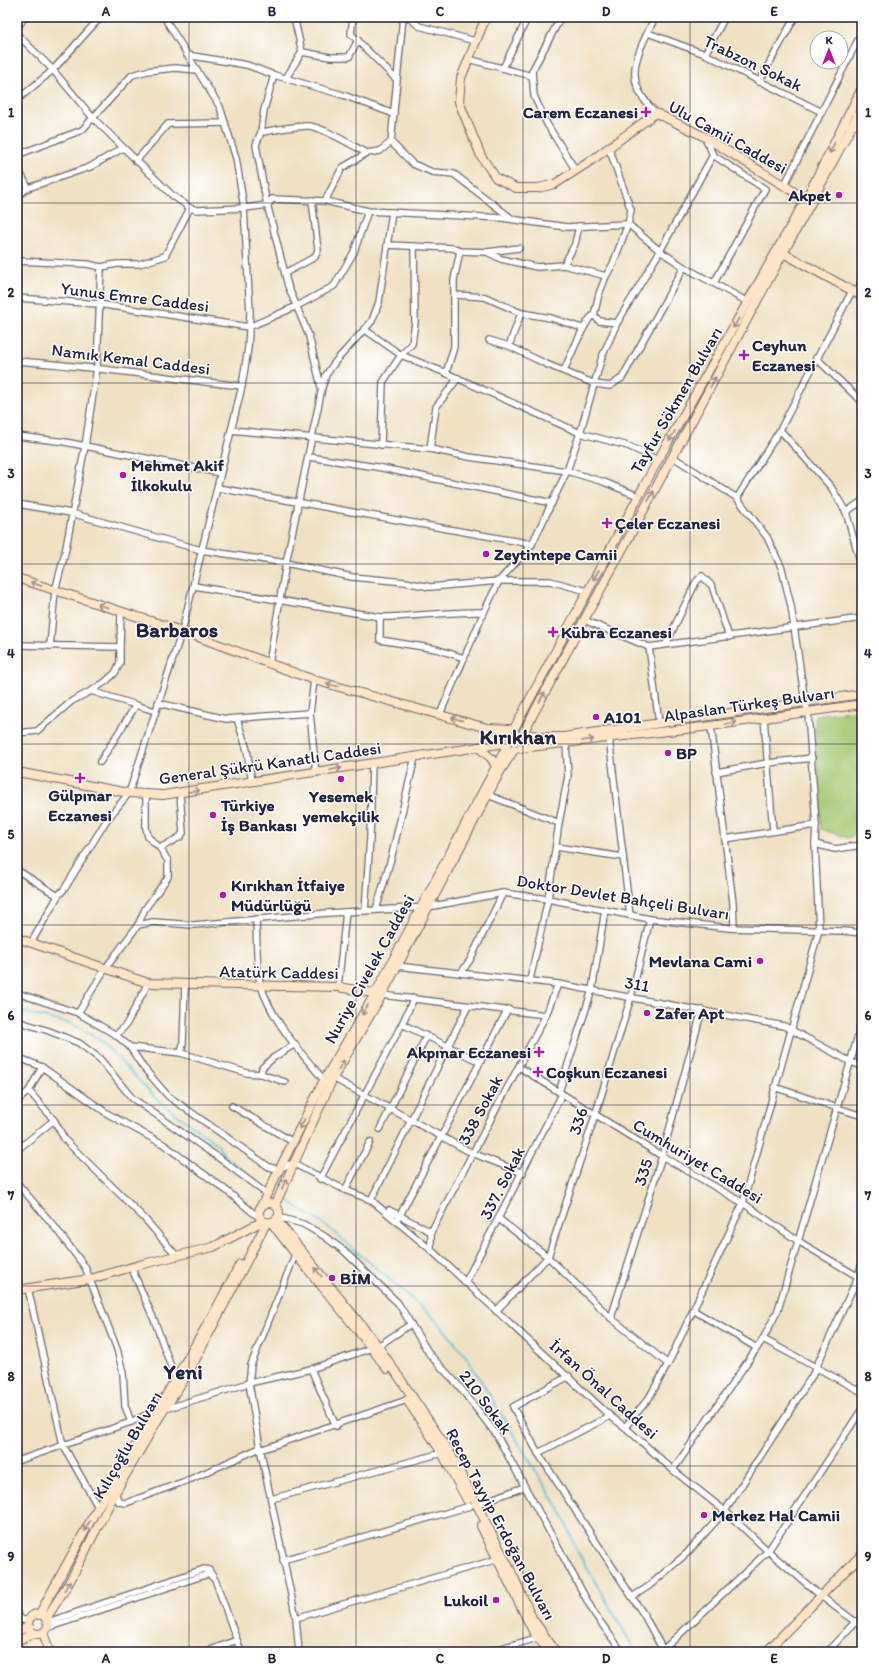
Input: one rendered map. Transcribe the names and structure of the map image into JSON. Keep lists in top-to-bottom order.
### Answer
{
  "streets": {
    "street": [
      "Trabzon Sokak",
      "Ulu Camii Caddesi",
      "Yunus Emre Caddesi",
      "Namık Kemal Caddesi",
      "Tayfur Sökmen Bulvarı",
      "Alpaslan Türkeş Bulvarı",
      "General Şükrü Kanatlı Caddesi",
      "Doktor Devlet Bahçeli Bulvarı",
      "Nuriye Civelek Caddesi",
      "Atatürk Caddesi",
      "311",
      "338 Sokak",
      "336",
      "Cumhuriyet Caddesi",
      "335",
      "337. Sokak",
      "İrfan Önal Caddesi",
      "210 Sokak",
      "Kılıçoğlu Bulvarı",
      "Recep Tayyip Erdoğan Bulvarı"
    ]
  },
  "crossings": [
    ["Ulu Camii Caddesi", "Tayfur Sökmen Bulvarı"],
    ["Tayfur Sökmen Bulvarı", "Alpaslan Türkeş Bulvarı"],
    ["Tayfur Sökmen Bulvarı", "Nuriye Civelek Caddesi"],
    ["Alpaslan Türkeş Bulvarı", "General Şükrü Kanatlı Caddesi"],
    ["Alpaslan Türkeş Bulvarı", "Nuriye Civelek Caddesi"],
    ["General Şükrü Kanatlı Caddesi", "Nuriye Civelek Caddesi"],
    ["Doktor Devlet Bahçeli Bulvarı", "Nuriye Civelek Caddesi"],
    ["Doktor Devlet Bahçeli Bulvarı", "336"],
    ["Doktor Devlet Bahçeli Bulvarı", "337. Sokak"],
    ["Nuriye Civelek Caddesi", "Atatürk Caddesi"],
    ["Nuriye Civelek Caddesi", "311"],
    ["Nuriye Civelek Caddesi", "İrfan Önal Caddesi"],
    ["Atatürk Caddesi", "338 Sokak"],
    ["311", "338 Sokak"],
    ["311", "336"],
    ["311", "335"],
    ["311", "337. Sokak"],
    ["338 Sokak", "Cumhuriyet Caddesi"],
    ["338 Sokak", "İrfan Önal Caddesi"],
    ["336", "Cumhuriyet Caddesi"],
    ["336", "İrfan Önal Caddesi"],
    ["Cumhuriyet Caddesi", "335"],
    ["Cumhuriyet Caddesi", "337. Sokak"],
    ["337. Sokak", "İrfan Önal Caddesi"],
    ["210 Sokak", "Kılıçoğlu Bulvarı"],
    ["210 Sokak", "Recep Tayyip Erdoğan Bulvarı"],
    ["Kılıçoğlu Bulvarı", "Recep Tayyip Erdoğan Bulvarı"]
  ],
  "districts": ["Barbaros", "Kırıkhan", "Yeni"],
  "places": {
    "health": [
      "Carem Eczanesi",
      "Ceyhun Eczanesi",
      "Çeler Eczanesi",
      "Kübra Eczanesi",
      "Gülpınar Eczanesi",
      "Akpınar Eczanesi",
      "Coşkun Eczanesi"
    ],
    "other": [
      "Akpet",
      "Mehmet Akif İlkokulu",
      "Zeytintepe Camii",
      "A101",
      "BP",
      "Yesemek yemekçilik",
      "Türkiye İş Bankası",
      "Kırıkhan İtfaiye Müdürlüğü",
      "Mevlana Cami",
      "Zafer Apt",
      "BİM",
      "Merkez Hal Camii",
      "Lukoil"
    ]
  },
  "north": "top",
  "grid": {
    "columns": [
      "A",
      "B",
      "C",
      "D",
      "E"
    ],
    "rows": [
      "1",
      "2",
      "3",
      "4",
      "5",
      "6",
      "7",
      "8",
      "9"
    ]
  }
}
